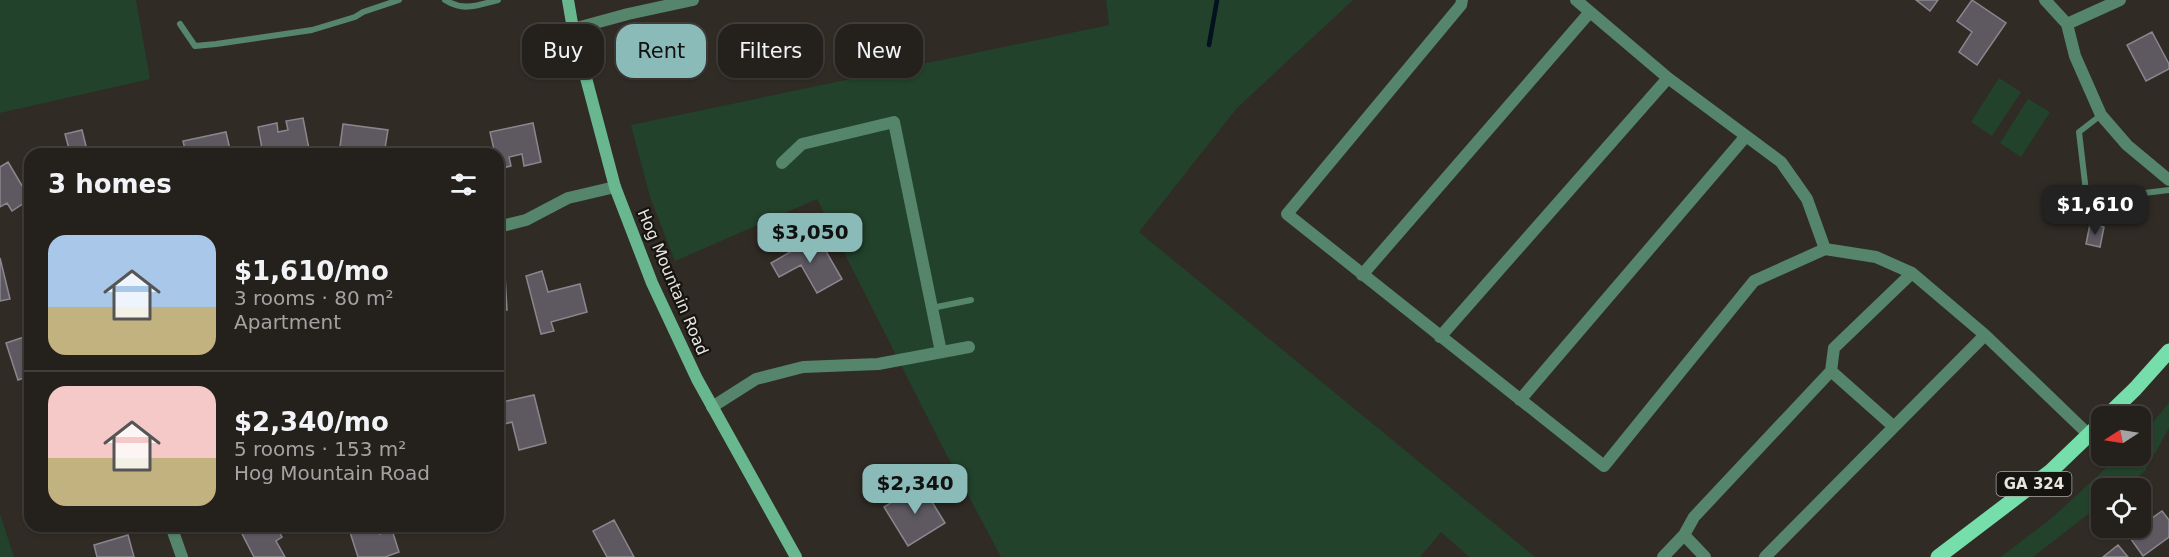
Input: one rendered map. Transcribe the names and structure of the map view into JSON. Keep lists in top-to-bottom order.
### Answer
{
  "streets": {
    "main road": ["GA 324"],
    "street": ["Hog Mountain Road"]
  },
  "north": "left",
  "page": {
    "chip": [
      "Buy",
      "Rent",
      "Filters",
      "New"
    ],
    "heading": "3 homes",
    "price": ["$1,610", "$3,050", "$2,340"],
    "list": [
      {
        "name": "$1,610/mo",
        "note": "3 rooms · 80 m² · Apartment"
      },
      {
        "name": "$2,340/mo",
        "note": "5 rooms · 153 m² · Hog Mountain Road"
      }
    ]
  }
}
